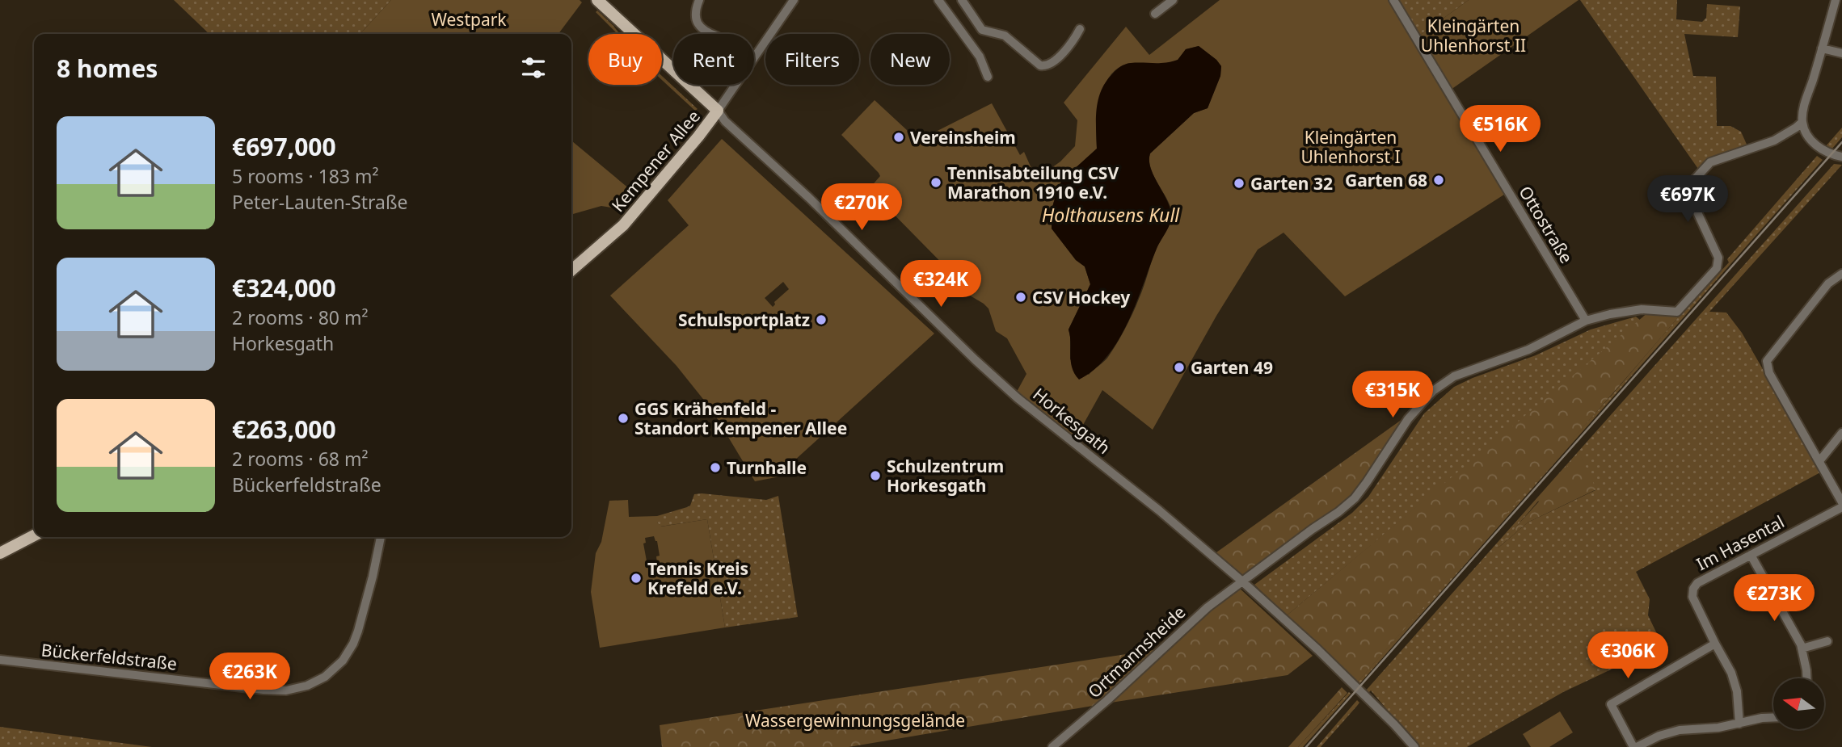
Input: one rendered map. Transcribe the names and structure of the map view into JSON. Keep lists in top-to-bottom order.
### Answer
{
  "streets": {
    "main road": ["Kempener Allee"],
    "street": [
      "Ottostraße",
      "Horkesgath",
      "Im Hasental",
      "Ortmannsheide",
      "Bückerfeldstraße"
    ]
  },
  "crossings": [
    ["Kempener Allee", "Horkesgath"],
    ["Ottostraße", "Ortmannsheide"],
    ["Horkesgath", "Ortmannsheide"]
  ],
  "water": ["Holthausens Kull"],
  "parks": [
    "Westpark",
    "Kleingärten Uhlenhorst II",
    "Kleingärten Uhlenhorst I",
    "Wassergewinnungsgelände"
  ],
  "places": [
    "Vereinsheim",
    "Garten 68",
    "Tennisabteilung CSV Marathon 1910 e.V.",
    "Garten 32",
    "CSV Hockey",
    "Schulsportplatz",
    "Garten 49",
    "GGS Krähenfeld - Standort Kempener Allee",
    "Turnhalle",
    "Schulzentrum Horkesgath",
    "Tennis Kreis Krefeld e.V."
  ],
  "north": "left",
  "page": {
    "chip": [
      "Buy",
      "Rent",
      "Filters",
      "New"
    ],
    "heading": "8 homes",
    "list": [
      {
        "name": "€697,000",
        "note": "5 rooms · 183 m² · Peter-Lauten-Straße"
      },
      {
        "name": "€324,000",
        "note": "2 rooms · 80 m² · Horkesgath"
      },
      {
        "name": "€263,000",
        "note": "2 rooms · 68 m² · Bückerfeldstraße"
      }
    ],
    "price": [
      "€516K",
      "€697K",
      "€270K",
      "€324K",
      "€315K",
      "€273K",
      "€306K",
      "€263K"
    ]
  }
}
